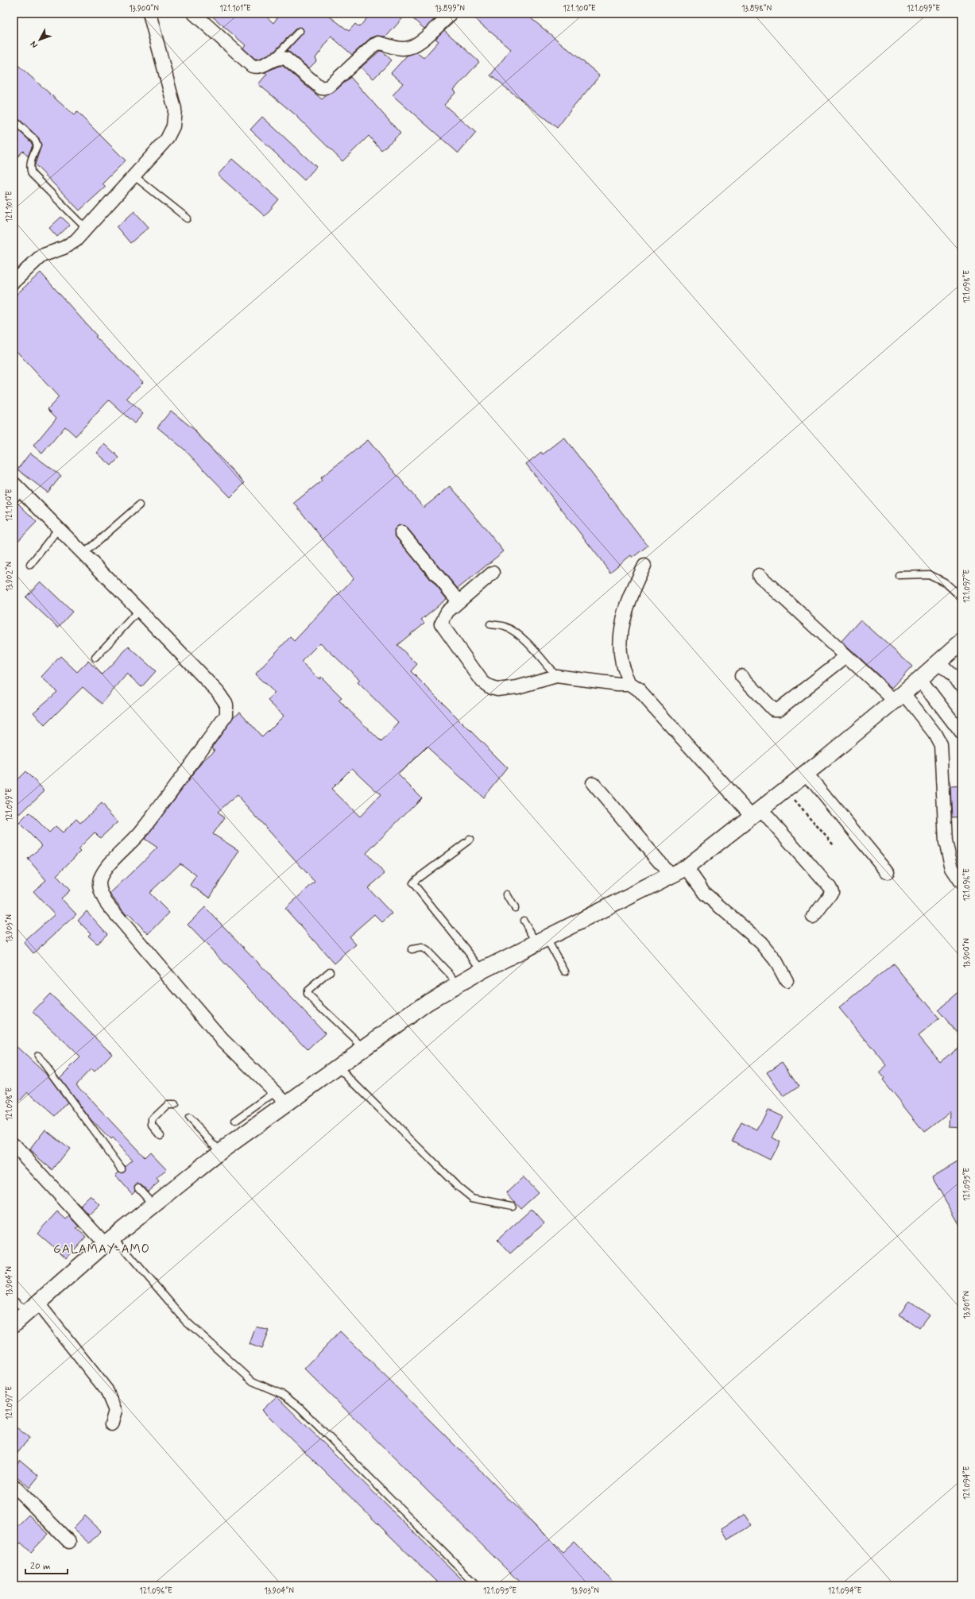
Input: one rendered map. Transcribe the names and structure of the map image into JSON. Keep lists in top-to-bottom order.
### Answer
{
  "districts": ["GALAMAY-AMO"],
  "scale_bar": "20 m",
  "north": "bottom left",
  "coordinates": [
    "13.900°N",
    "121.101°E",
    "13.899°N",
    "121.100°E",
    "13.898°N",
    "121.099°E",
    "121.098°E",
    "13.902°N",
    "121.097°E",
    "121.096°E",
    "13.903°N",
    "121.095°E",
    "13.904°N",
    "13.901°N",
    "121.094°E"
  ]
}
